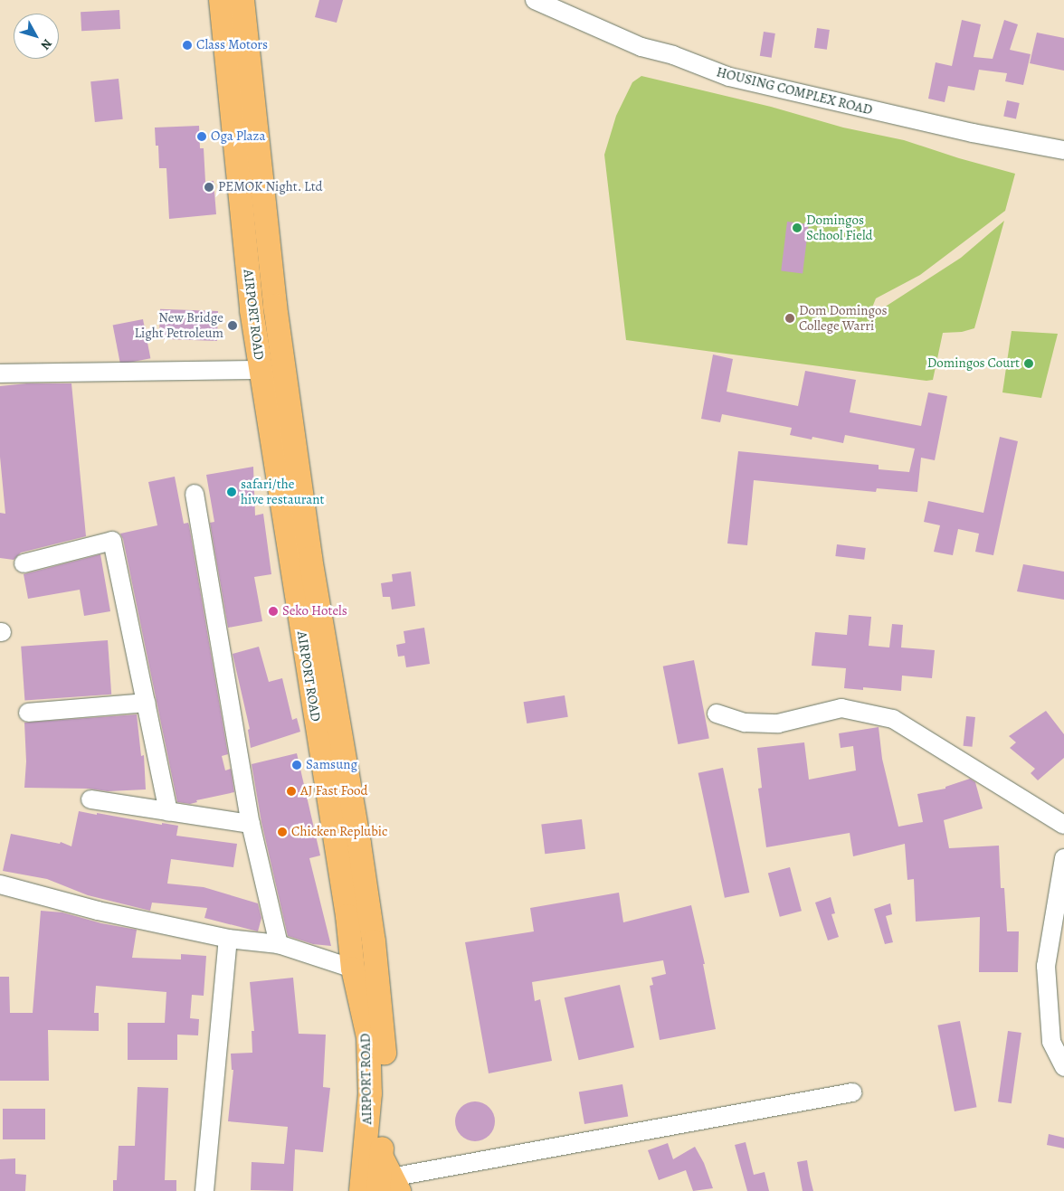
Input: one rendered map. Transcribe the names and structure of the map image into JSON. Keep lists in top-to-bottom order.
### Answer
{
  "streets": {
    "main road": ["AIRPORT ROAD"],
    "street": ["HOUSING COMPLEX ROAD"]
  },
  "places": [
    "Class Motors",
    "Oga Plaza",
    "PEMOK Night. Ltd",
    "Domingos School Field",
    "Dom Domingos College Warri",
    "New Bridge Light Petroleum",
    "Domingos Court",
    "safari/the hive restaurant",
    "Seko Hotels",
    "Samsung",
    "AJ Fast Food",
    "Chicken Replubic"
  ],
  "north": "bottom right"
}
